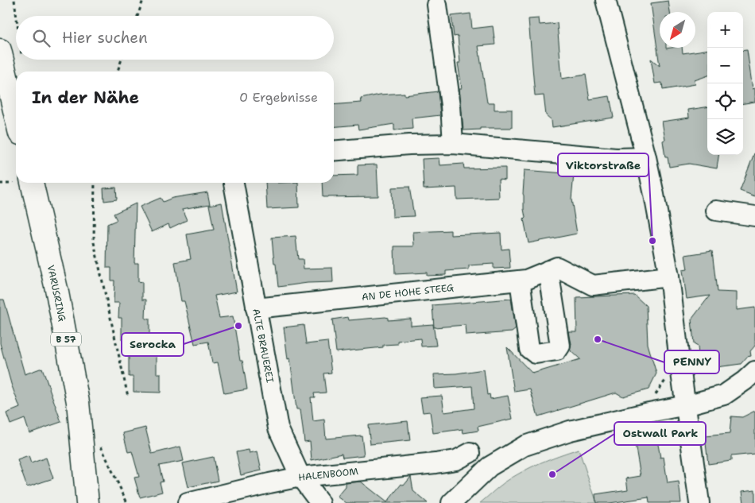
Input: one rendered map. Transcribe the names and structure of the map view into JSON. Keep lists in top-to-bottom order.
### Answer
{
  "streets": {
    "main road": ["VARUSRING", "B 57"],
    "street": ["AN DE HOHE STEEG", "ALTE BRAUEREI", "HALENBOOM"]
  },
  "crossings": [
    ["AN DE HOHE STEEG", "ALTE BRAUEREI"],
    ["ALTE BRAUEREI", "HALENBOOM"]
  ],
  "places": [
    "Viktorstraße",
    "Serocka",
    "PENNY",
    "Ostwall Park"
  ],
  "north": "bottom left",
  "page": {
    "map_buttons": ["+", "−"],
    "search": "Hier suchen",
    "heading": ["In der Nähe", "0 Ergebnisse"]
  }
}
